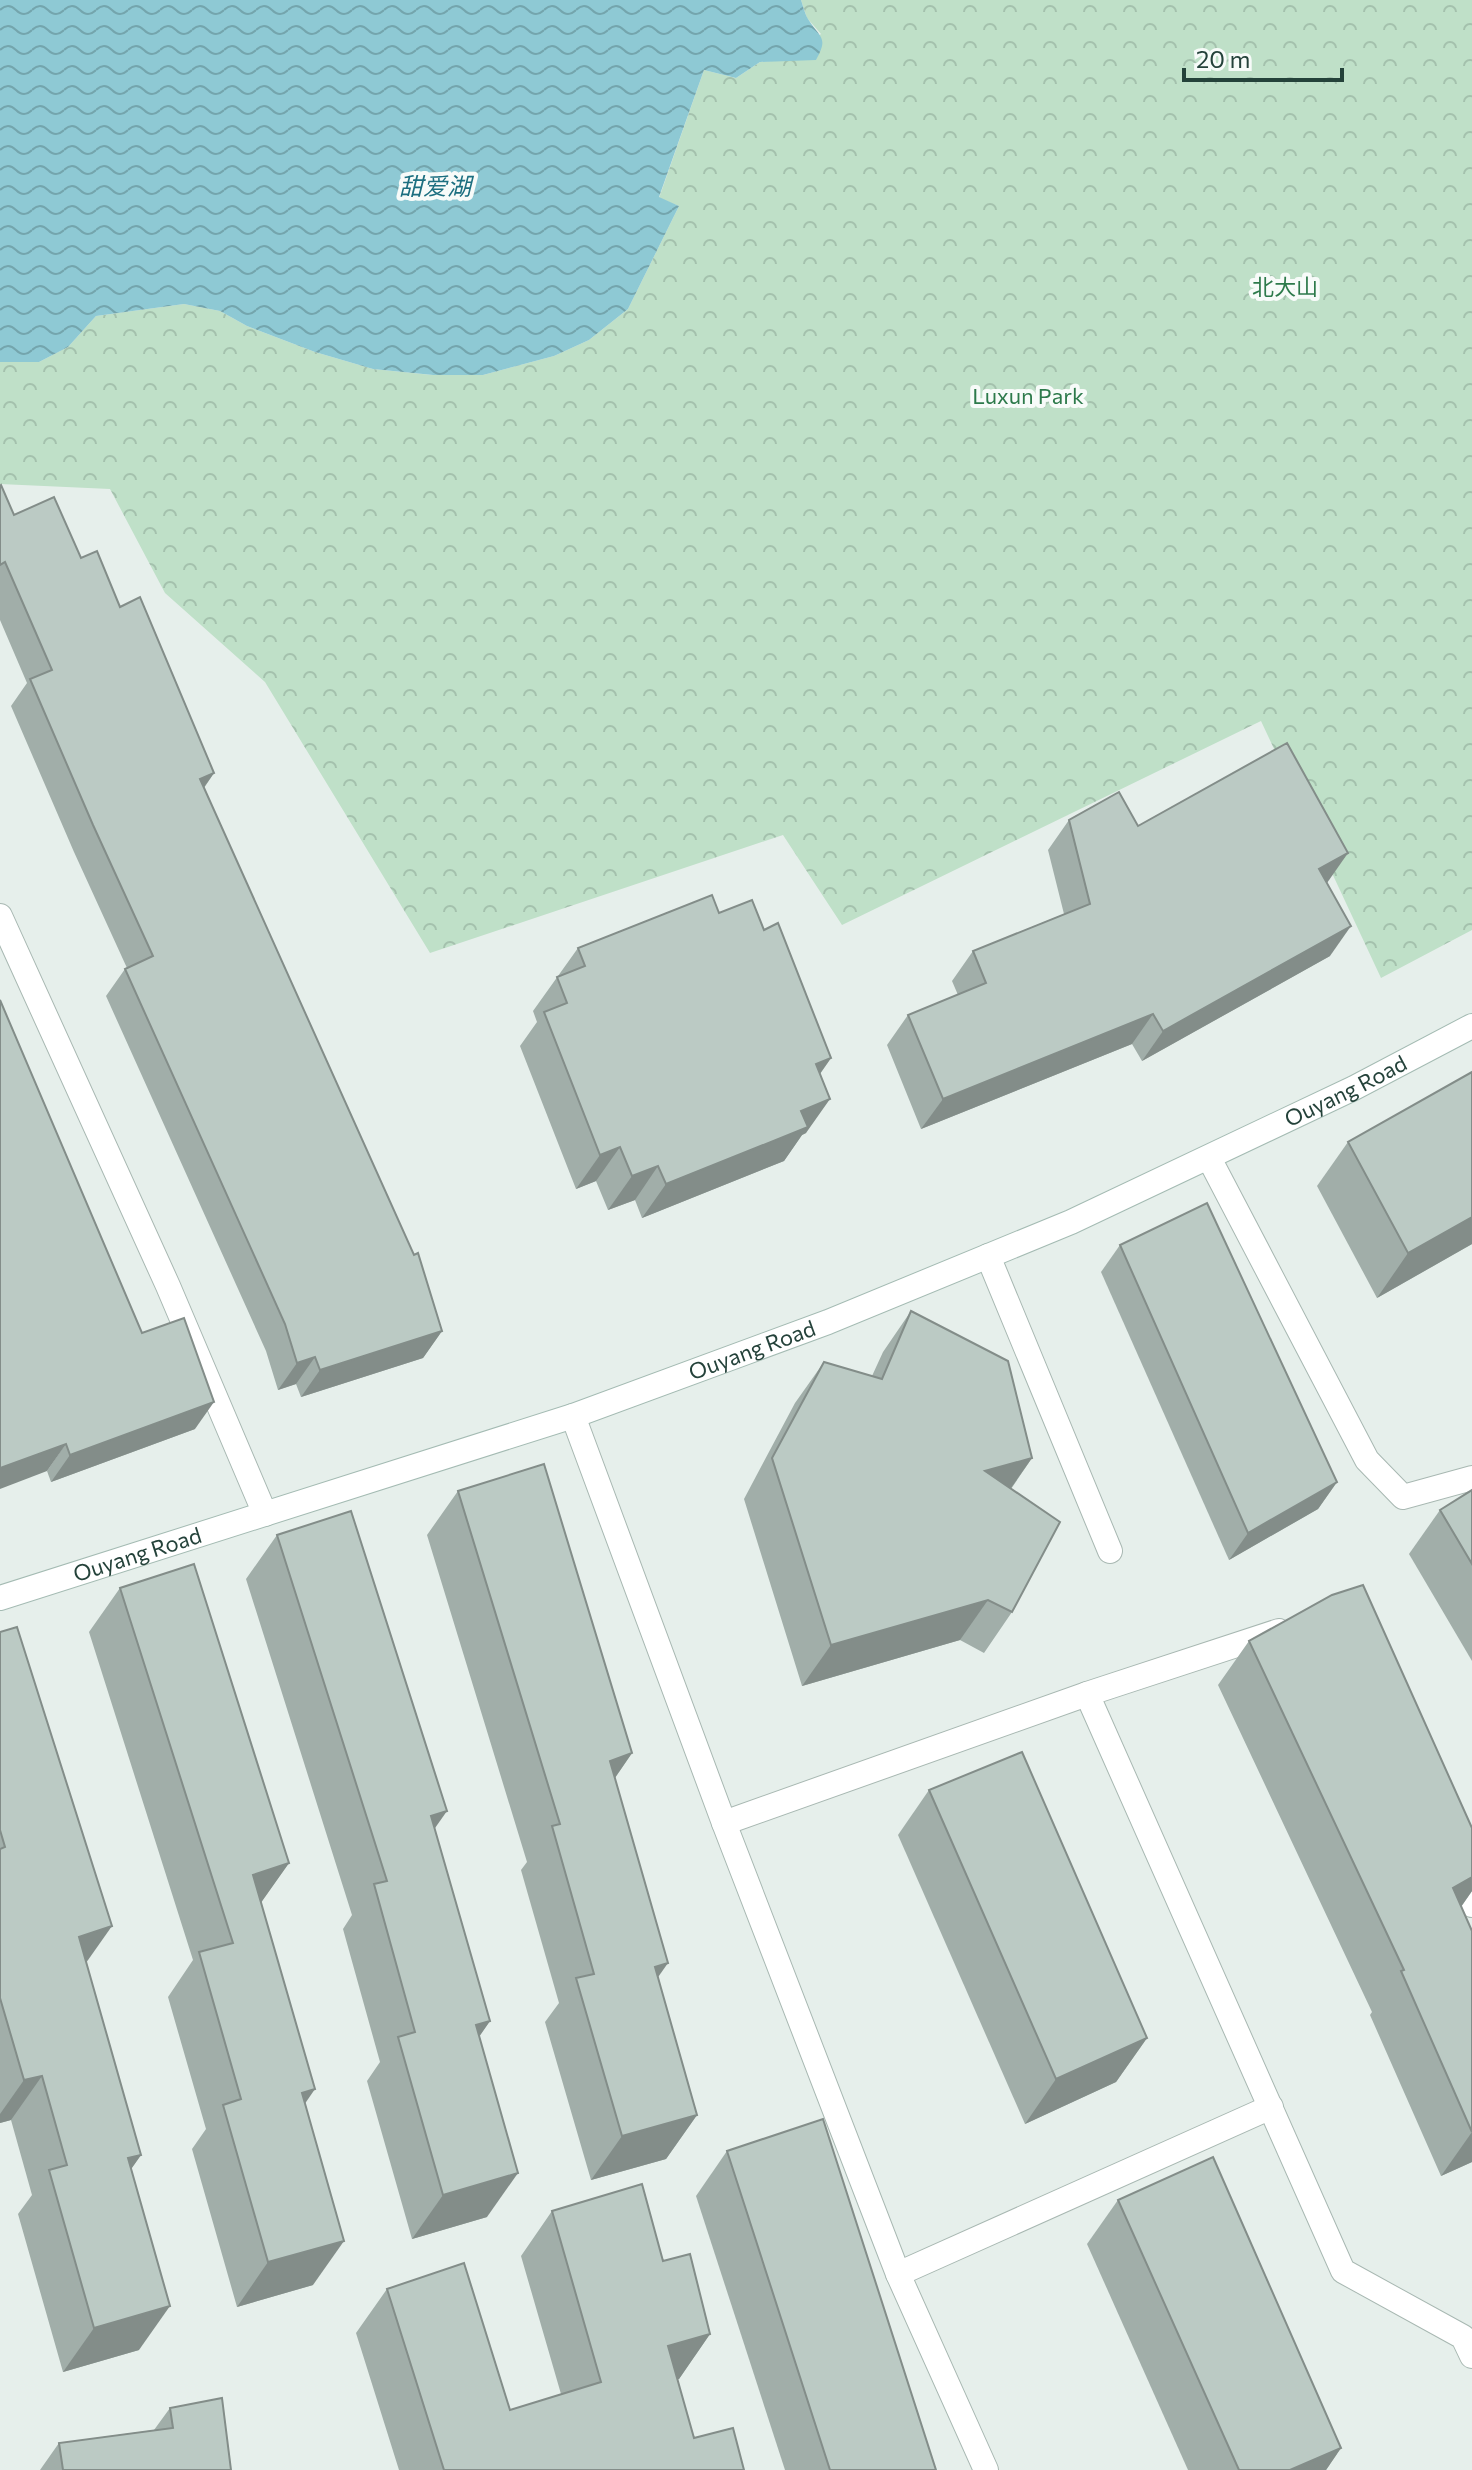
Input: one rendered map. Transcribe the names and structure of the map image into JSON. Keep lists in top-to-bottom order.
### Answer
{
  "streets": {
    "street": ["Ouyang Road"]
  },
  "water": ["甜爱湖"],
  "parks": ["北大山", "Luxun Park"],
  "scale_bar": "20 m"
}
